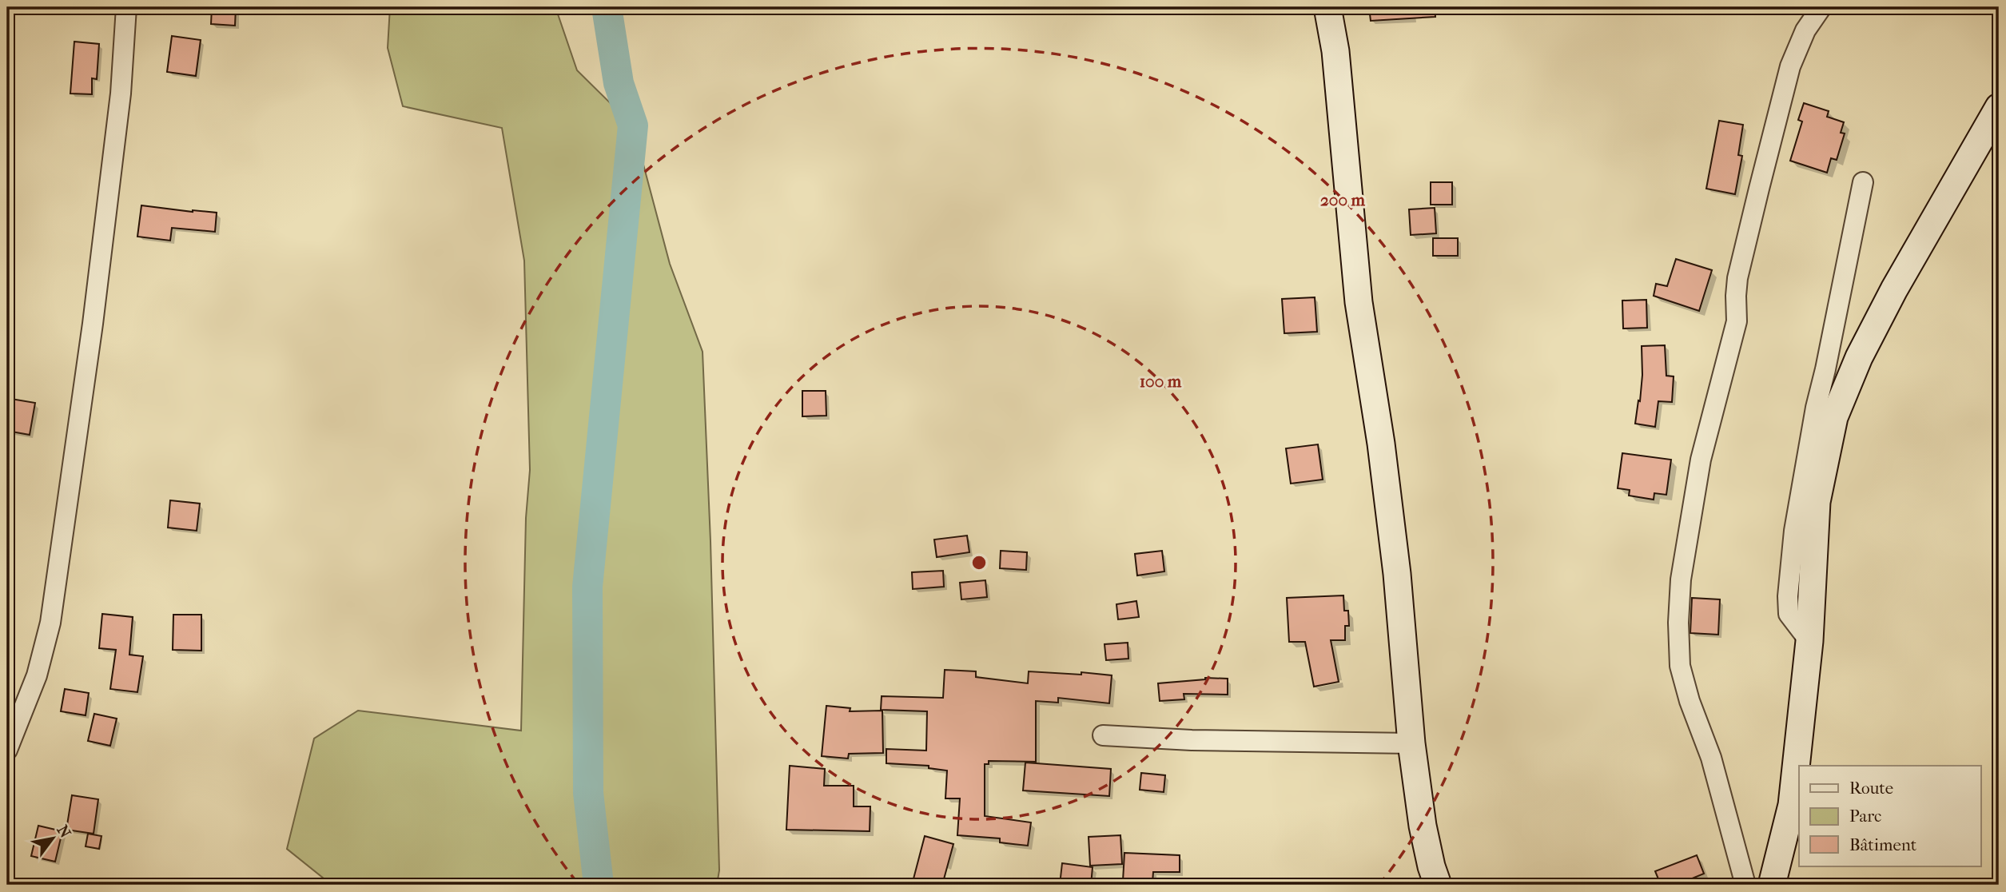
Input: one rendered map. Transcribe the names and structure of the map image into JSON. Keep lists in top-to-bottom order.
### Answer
{
  "legend": ["Route", "Parc", "Bâtiment"],
  "north": "top right",
  "rings": ["200 m", "100 m"]
}
